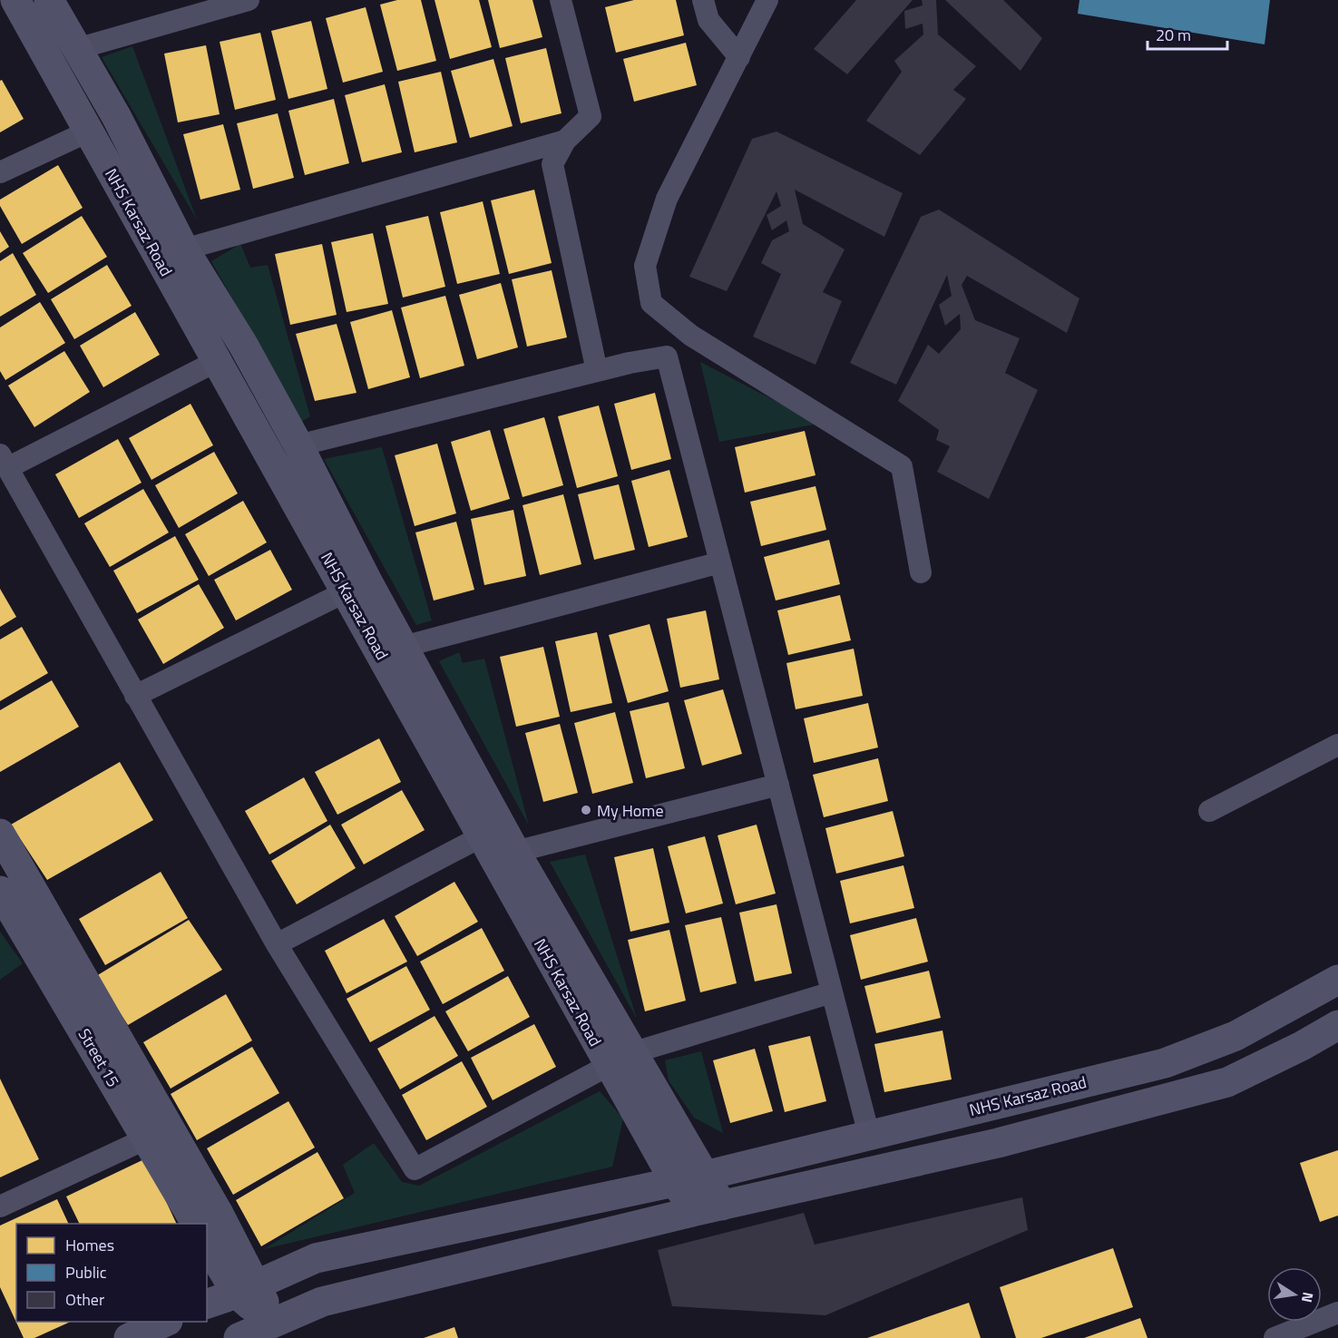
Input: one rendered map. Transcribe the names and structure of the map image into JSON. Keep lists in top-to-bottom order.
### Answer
{
  "streets": {
    "street": ["NHS Karsaz Road", "Street 15"]
  },
  "places": ["My Home"],
  "legend": ["Homes", "Public", "Other"],
  "scale_bar": "20 m",
  "north": "right"
}
